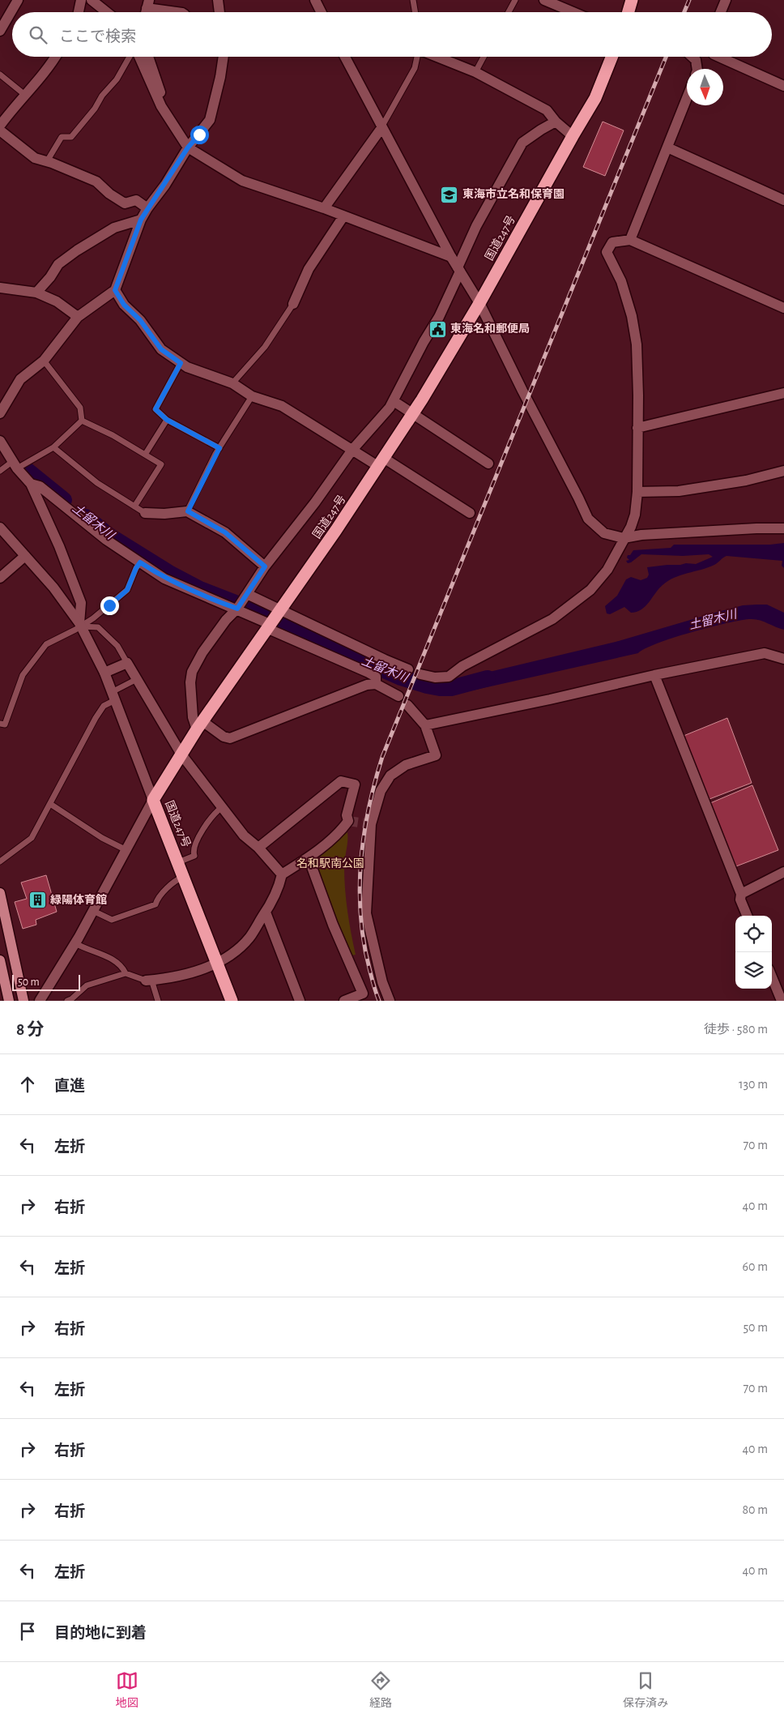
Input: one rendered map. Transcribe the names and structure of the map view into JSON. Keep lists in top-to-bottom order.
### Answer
{
  "streets": {
    "highway": ["国道247号"]
  },
  "water": ["土留木川"],
  "parks": ["名和駅南公園"],
  "places": {
    "school or university": ["東海市立名和保育園"],
    "public building": ["東海名和郵便局"],
    "building": ["緑陽体育館"]
  },
  "scale_bar": "50 m",
  "north": "bottom",
  "page": {
    "search": "ここで検索",
    "scale": "50 m",
    "heading": ["8 分", "徒歩 · 580 m"],
    "list": [
      ["直進", "130 m"],
      ["左折", "70 m"],
      ["右折", "40 m"],
      ["左折", "60 m"],
      ["右折", "50 m"],
      ["左折", "70 m"],
      ["右折", "40 m"],
      ["右折", "80 m"],
      ["左折", "40 m"],
      "目的地に到着"
    ],
    "nav": ["地図", "経路", "保存済み"]
  }
}
